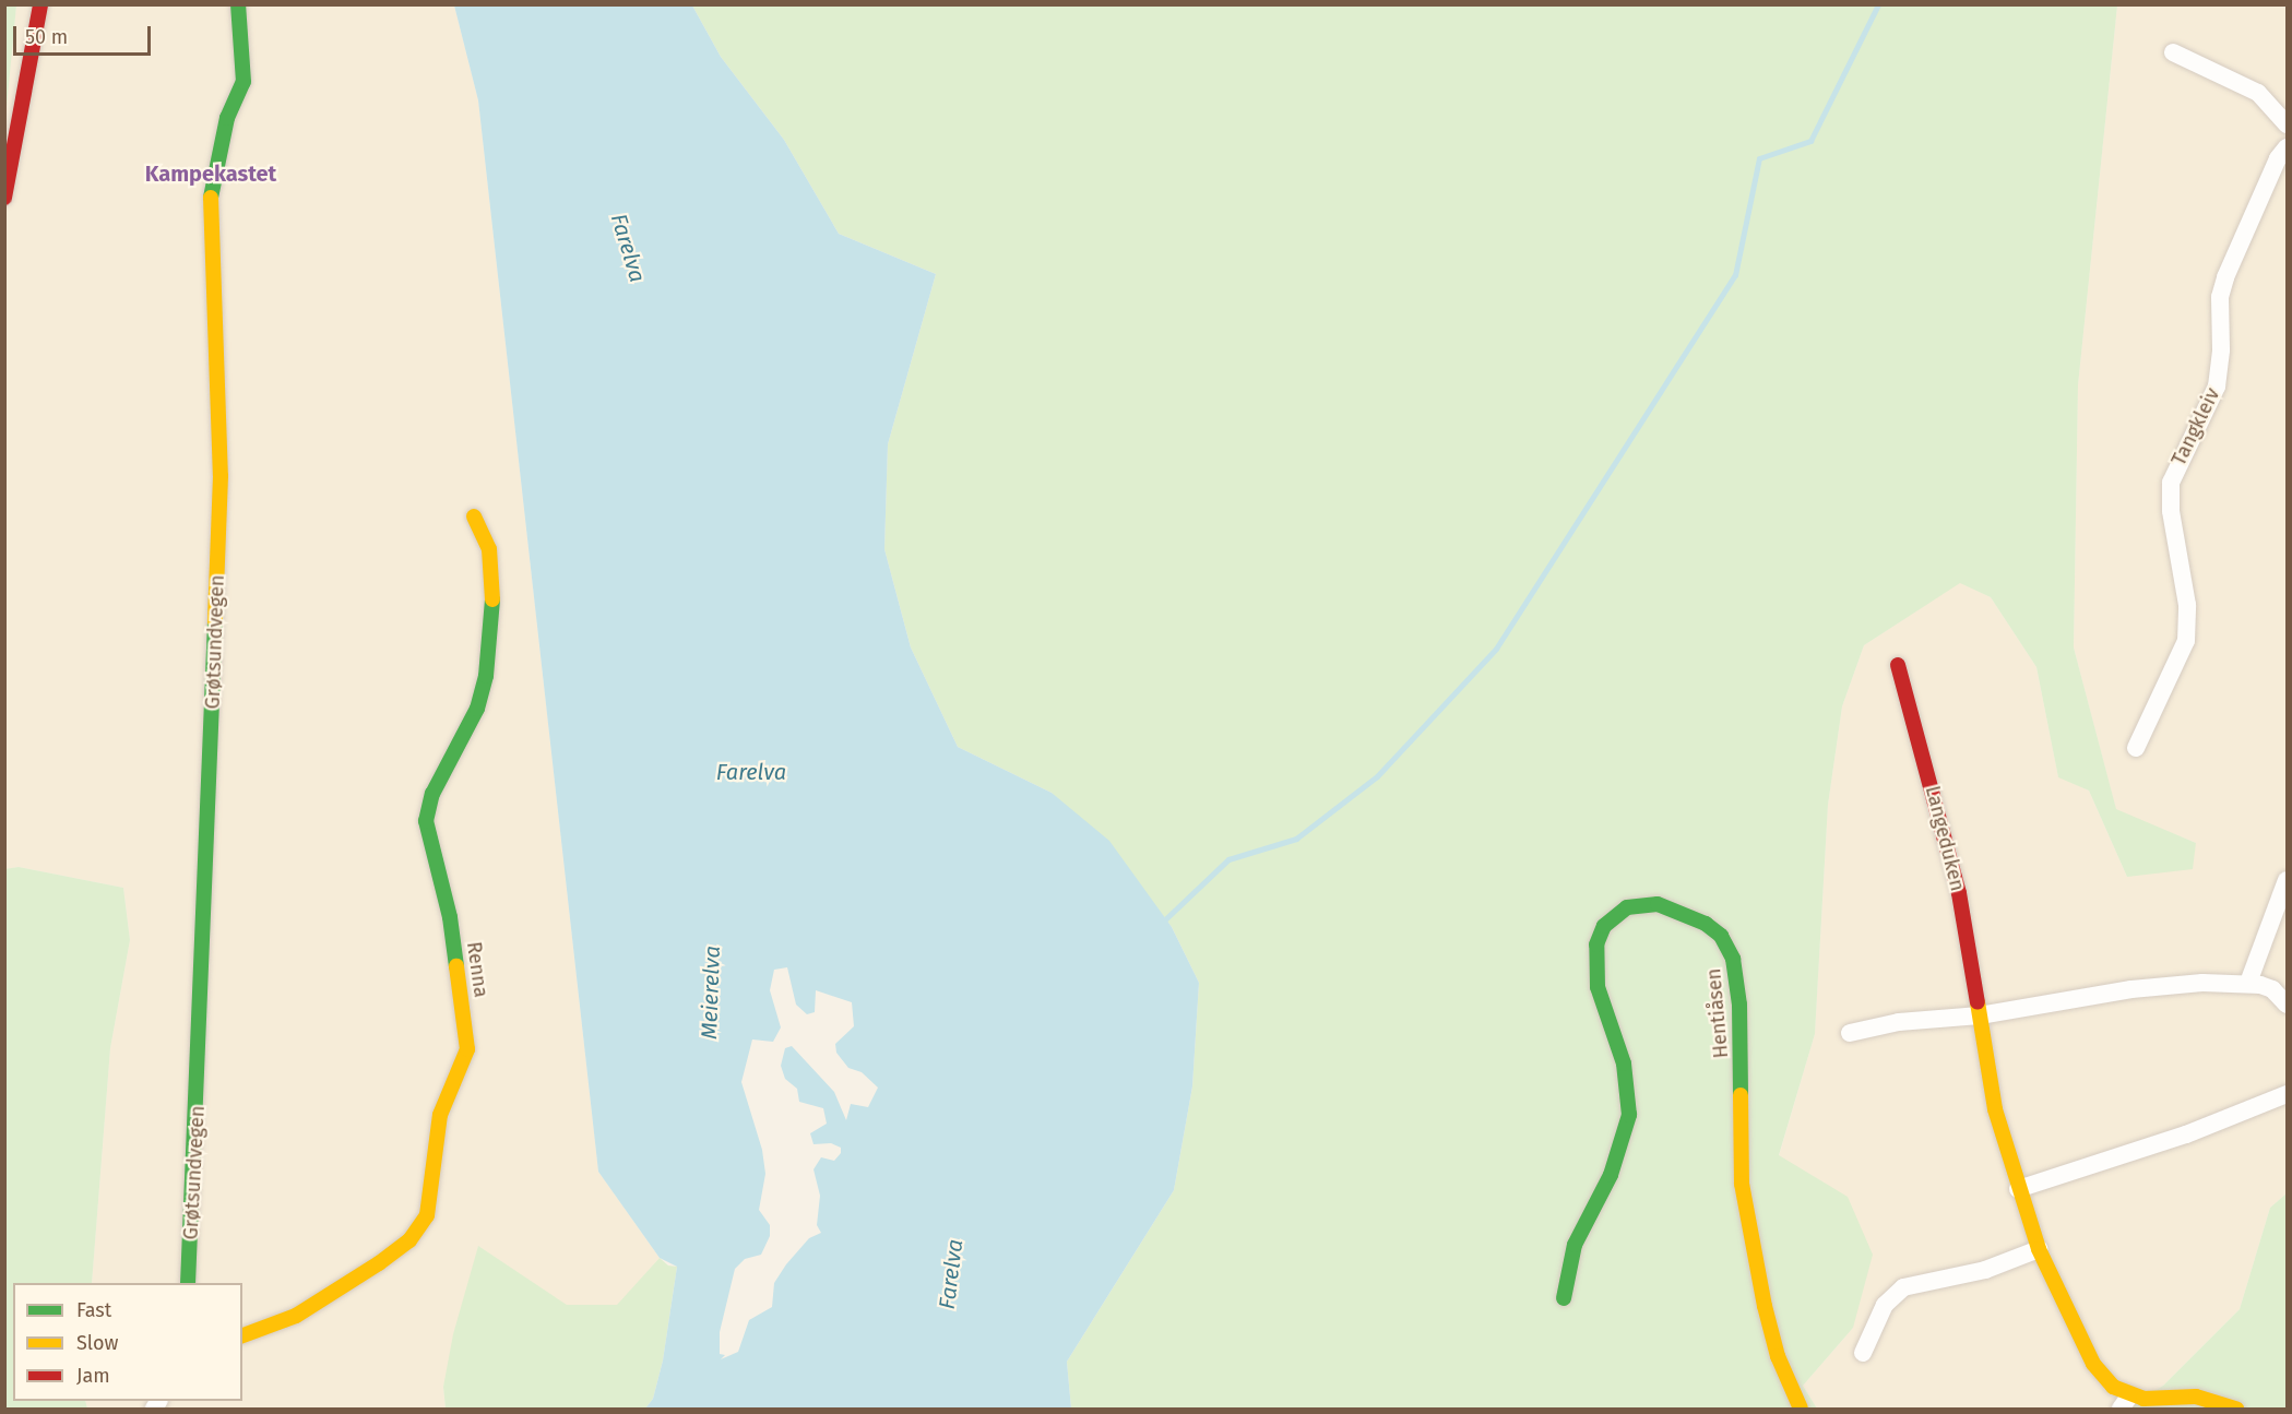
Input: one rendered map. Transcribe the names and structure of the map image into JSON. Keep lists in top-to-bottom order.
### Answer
{
  "streets": {
    "street": [
      "Tangkleiv",
      "Grøtsundvegen",
      "Langeduken",
      "Renna",
      "Hentiåsen"
    ]
  },
  "districts": ["Kampekastet"],
  "water": ["Farelva", "Meierelva"],
  "legend": ["Fast", "Slow", "Jam"],
  "scale_bar": "50 m"
}
